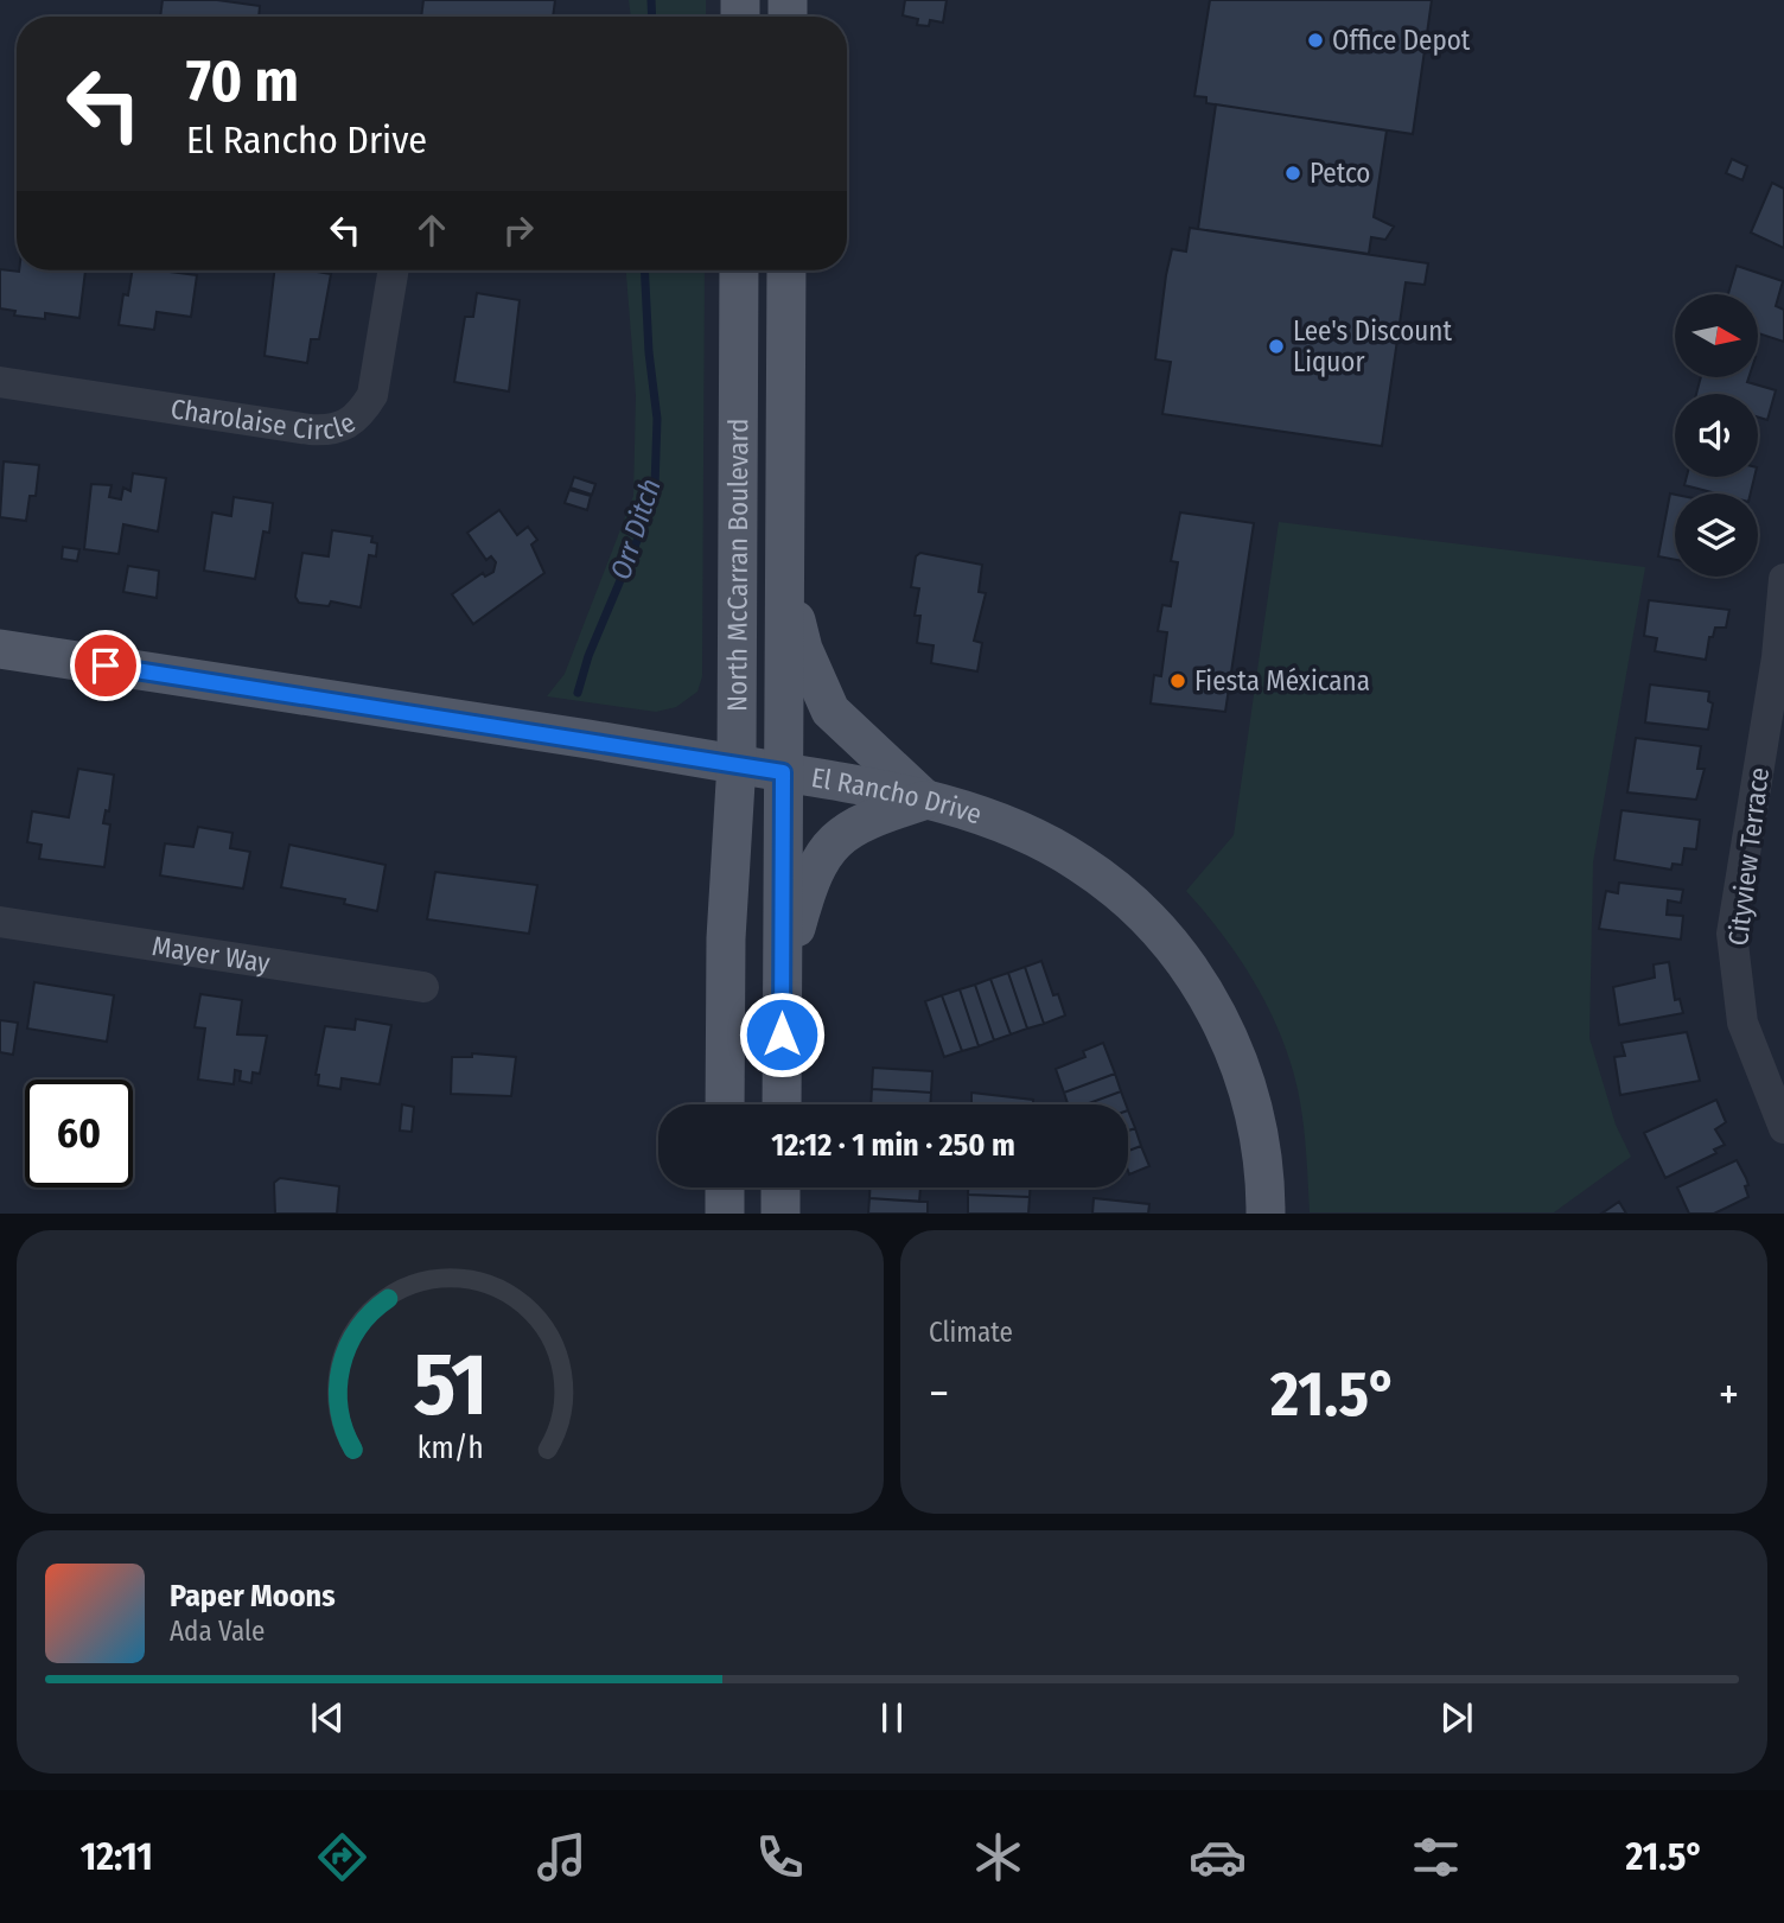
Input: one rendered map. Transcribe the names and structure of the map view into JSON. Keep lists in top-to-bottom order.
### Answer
{
  "streets": {
    "main road": ["North McCarran Boulevard", "El Rancho Drive"],
    "street": ["Charolaise Circle", "Cityview Terrace", "Mayer Way"]
  },
  "crossings": [
    ["North McCarran Boulevard", "El Rancho Drive"]
  ],
  "water": ["Orr Ditch"],
  "places": [
    "Office Depot",
    "Petco",
    "Lee's Discount Liquor",
    "Fiesta Méxicana"
  ],
  "north": "right",
  "page": {
    "turn": ["70 m", "El Rancho Drive"],
    "limit": "60",
    "trip": "12:12 · 1 min · 250 m",
    "tile": "Climate",
    "heat": ["−", "21.5°", "+"],
    "song": ["Paper Moons", "Ada Vale"],
    "tabs": ["12:11", "21.5°"],
    "gauge": ["51", "km/h"]
  }
}
